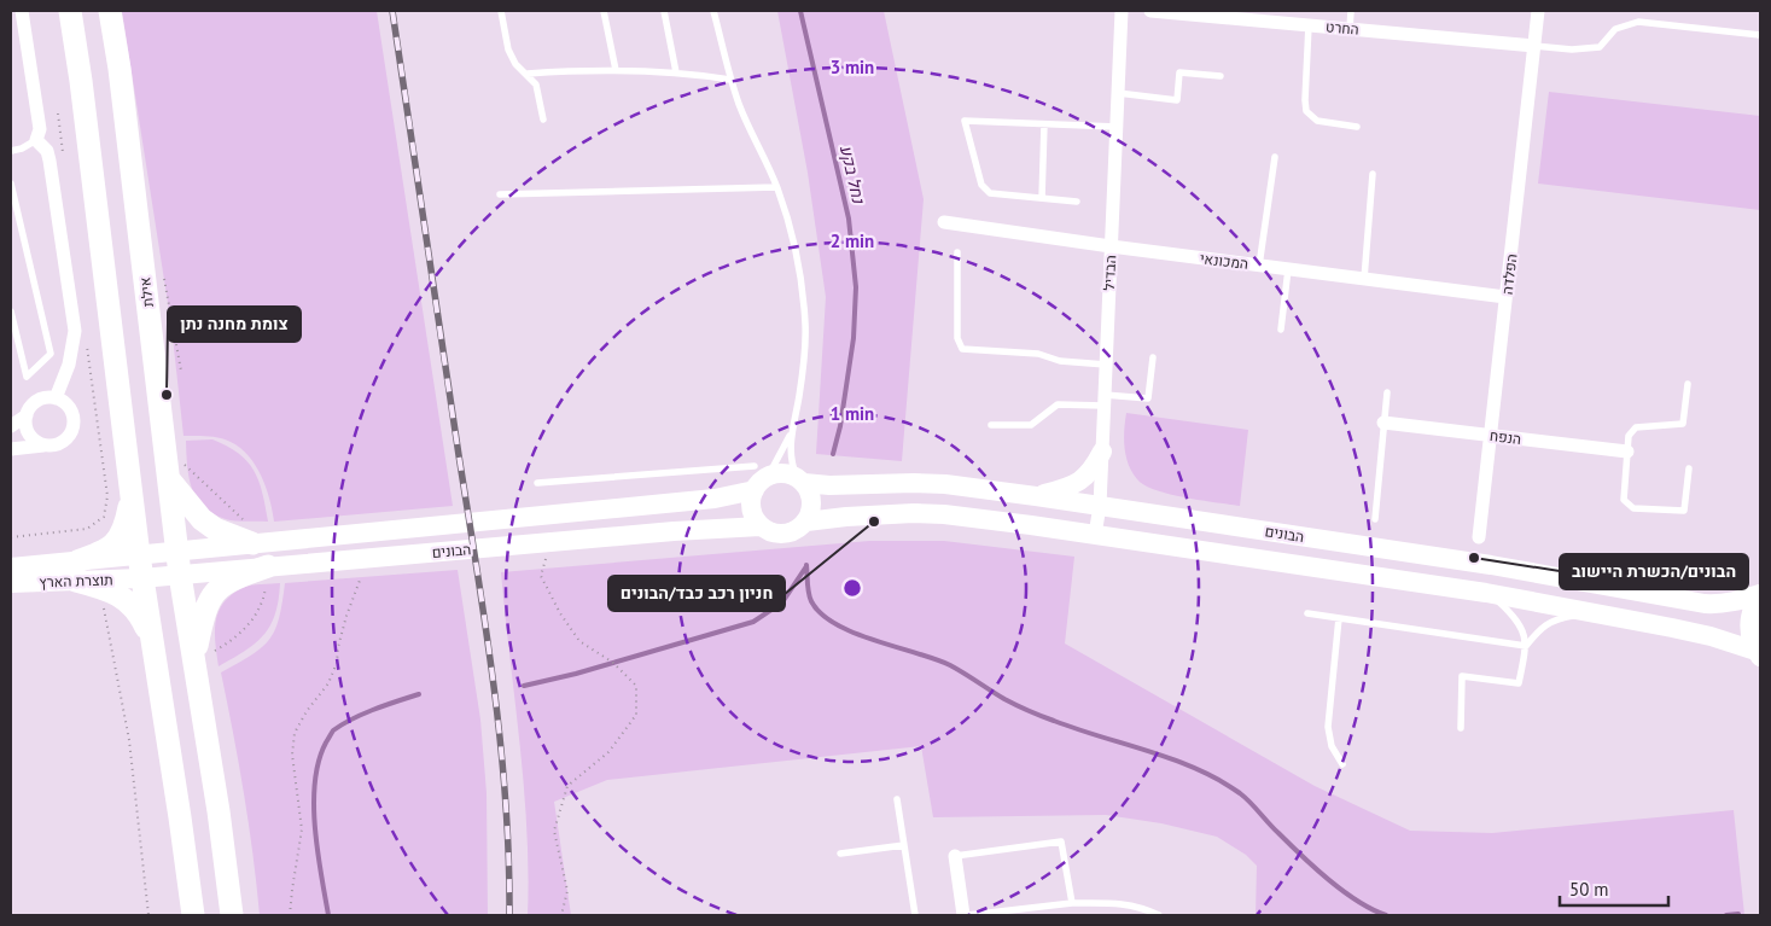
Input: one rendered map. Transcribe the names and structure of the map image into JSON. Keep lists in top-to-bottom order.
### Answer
{
  "streets": {
    "main road": ["אילת"],
    "street": [
      "החרט",
      "המכונאי",
      "הבדיל",
      "הפלדה",
      "הנפח",
      "הבונים",
      "תוצרת הארץ"
    ]
  },
  "crossings": [
    ["החרט", "הפלדה"],
    ["המכונאי", "הבדיל"],
    ["המכונאי", "הפלדה"],
    ["הבדיל", "הבונים"],
    ["הפלדה", "הנפח"],
    ["אילת", "הבונים"],
    ["הבונים", "תוצרת הארץ"]
  ],
  "water": ["נחל בקע"],
  "places": ["צומת מחנה נתן", "חניון רכב כבד/הבונים", "הבונים/הכשרת היישוב"],
  "scale_bar": "50 m",
  "rings": ["3 min", "2 min", "1 min"]
}
